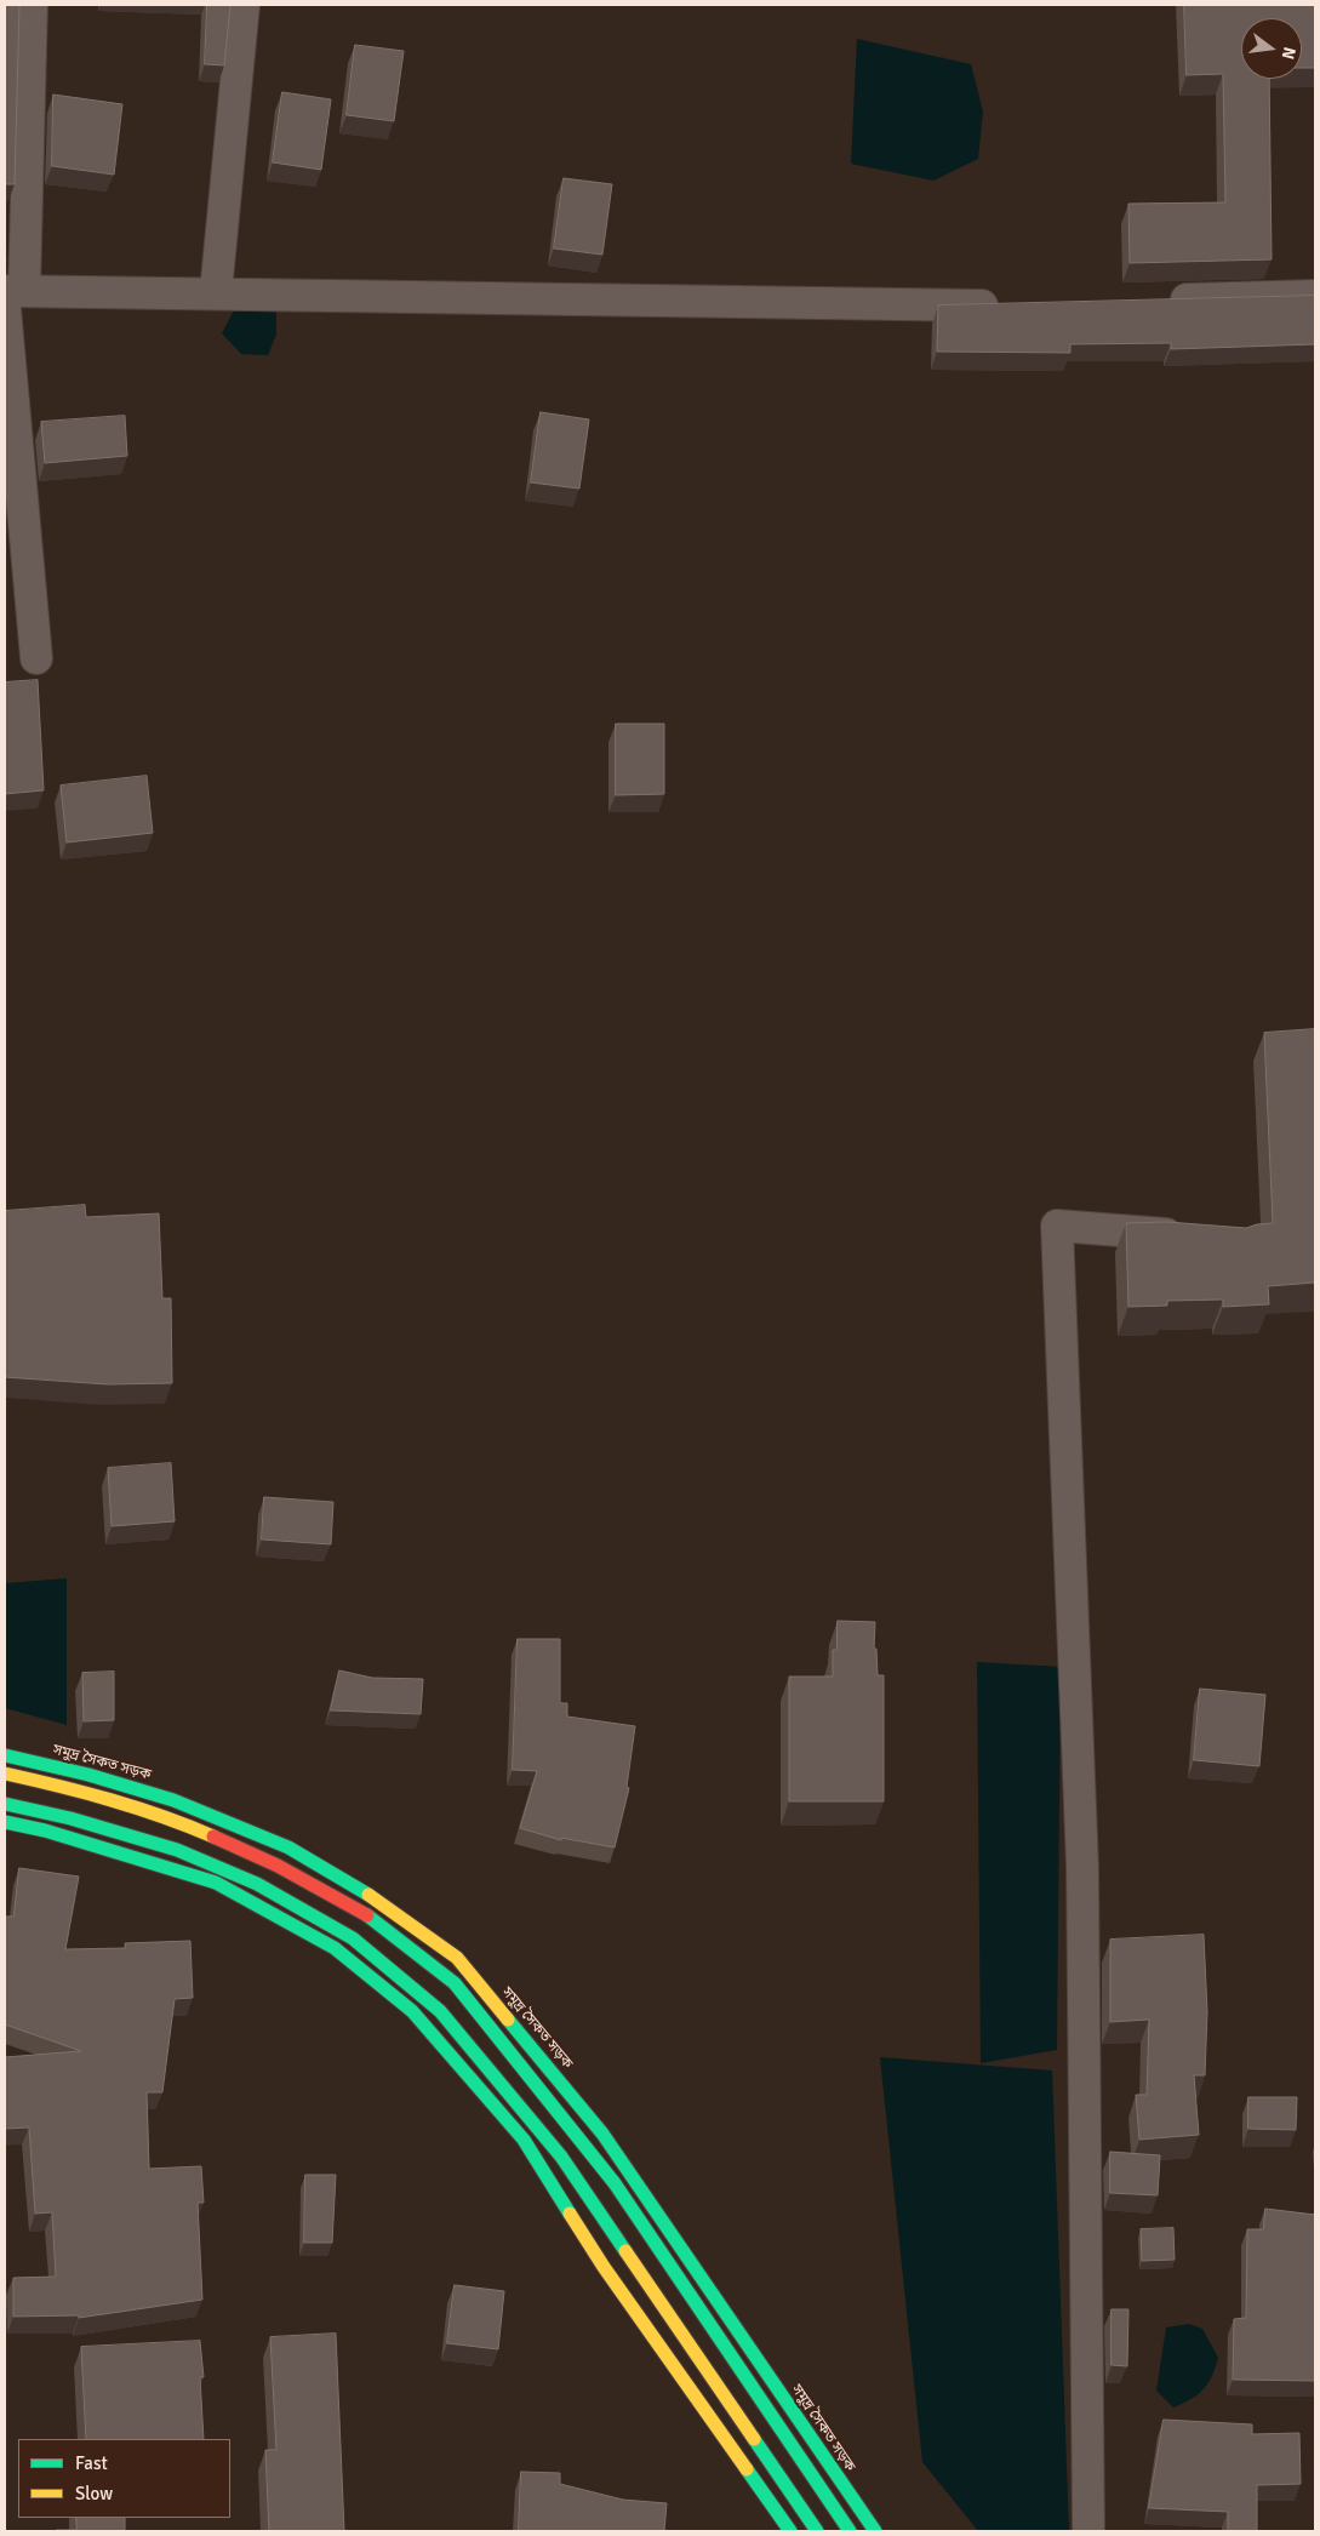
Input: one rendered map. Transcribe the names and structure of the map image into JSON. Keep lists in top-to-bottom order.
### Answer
{
  "streets": {
    "main road": ["সমুদ্র সৈকত সড়ক"]
  },
  "legend": ["Fast", "Slow"],
  "north": "right"
}
